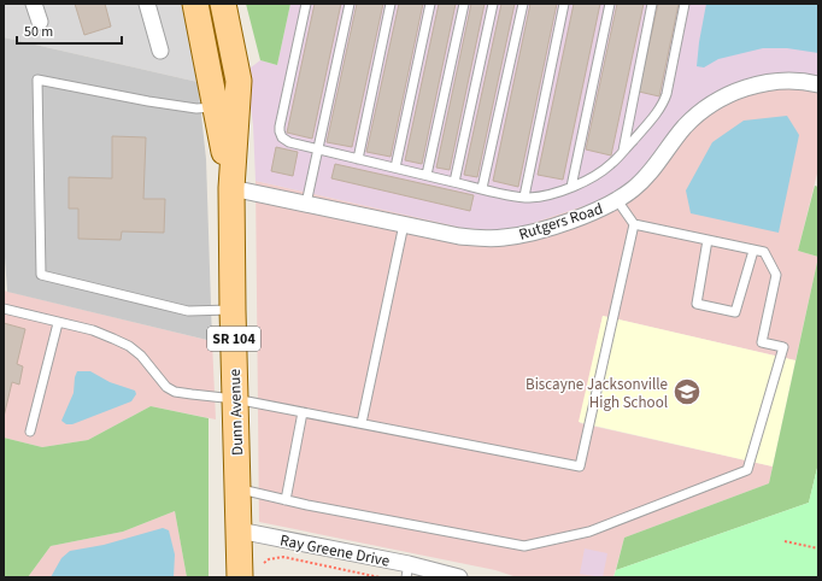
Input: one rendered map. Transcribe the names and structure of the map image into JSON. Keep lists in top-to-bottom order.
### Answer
{
  "streets": {
    "main road": ["SR 104", "Dunn Avenue"],
    "street": ["Rutgers Road", "Ray Greene Drive"]
  },
  "crossings": [
    ["Rutgers Road", "Dunn Avenue"],
    ["Dunn Avenue", "Ray Greene Drive"]
  ],
  "places": {
    "school or university": ["Biscayne Jacksonville High School"]
  },
  "scale_bar": "50 m"
}
